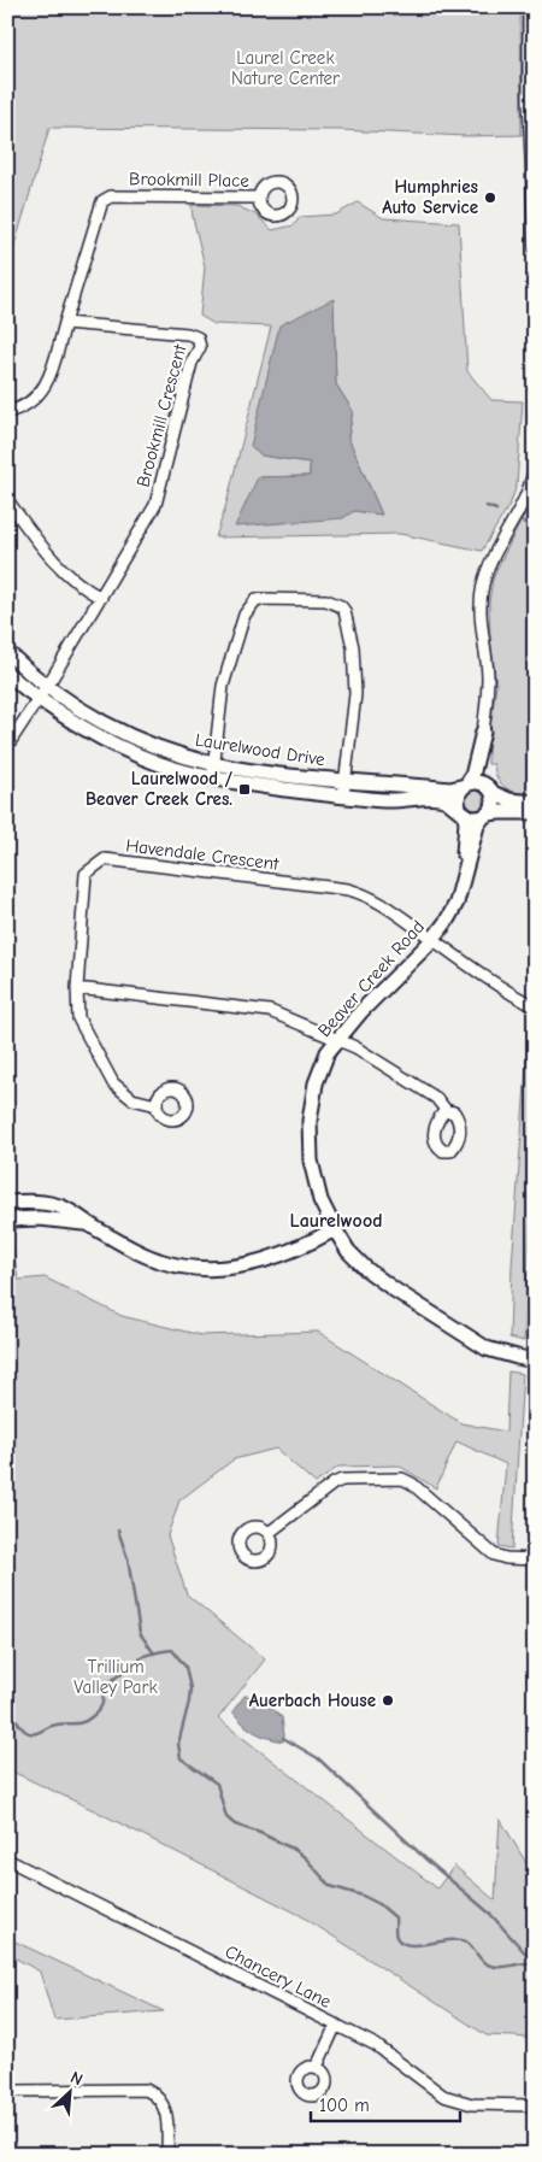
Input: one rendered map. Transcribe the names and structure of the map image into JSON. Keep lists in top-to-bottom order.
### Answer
{
  "streets": {
    "street": [
      "Brookmill Place",
      "Brookmill Crescent",
      "Laurelwood Drive",
      "Havendale Crescent",
      "Beaver Creek Road",
      "Chancery Lane"
    ]
  },
  "crossings": [
    ["Brookmill Place", "Brookmill Crescent"],
    ["Brookmill Crescent", "Laurelwood Drive"],
    ["Laurelwood Drive", "Beaver Creek Road"],
    ["Havendale Crescent", "Beaver Creek Road"]
  ],
  "districts": ["Laurelwood"],
  "parks": ["Laurel Creek Nature Center", "Trillium Valley Park"],
  "places": {
    "other": ["Humphries Auto Service", "Auerbach House"],
    "transit": ["Laurelwood / Beaver Creek Cres."]
  },
  "scale_bar": "100 m",
  "north": "top right"
}
